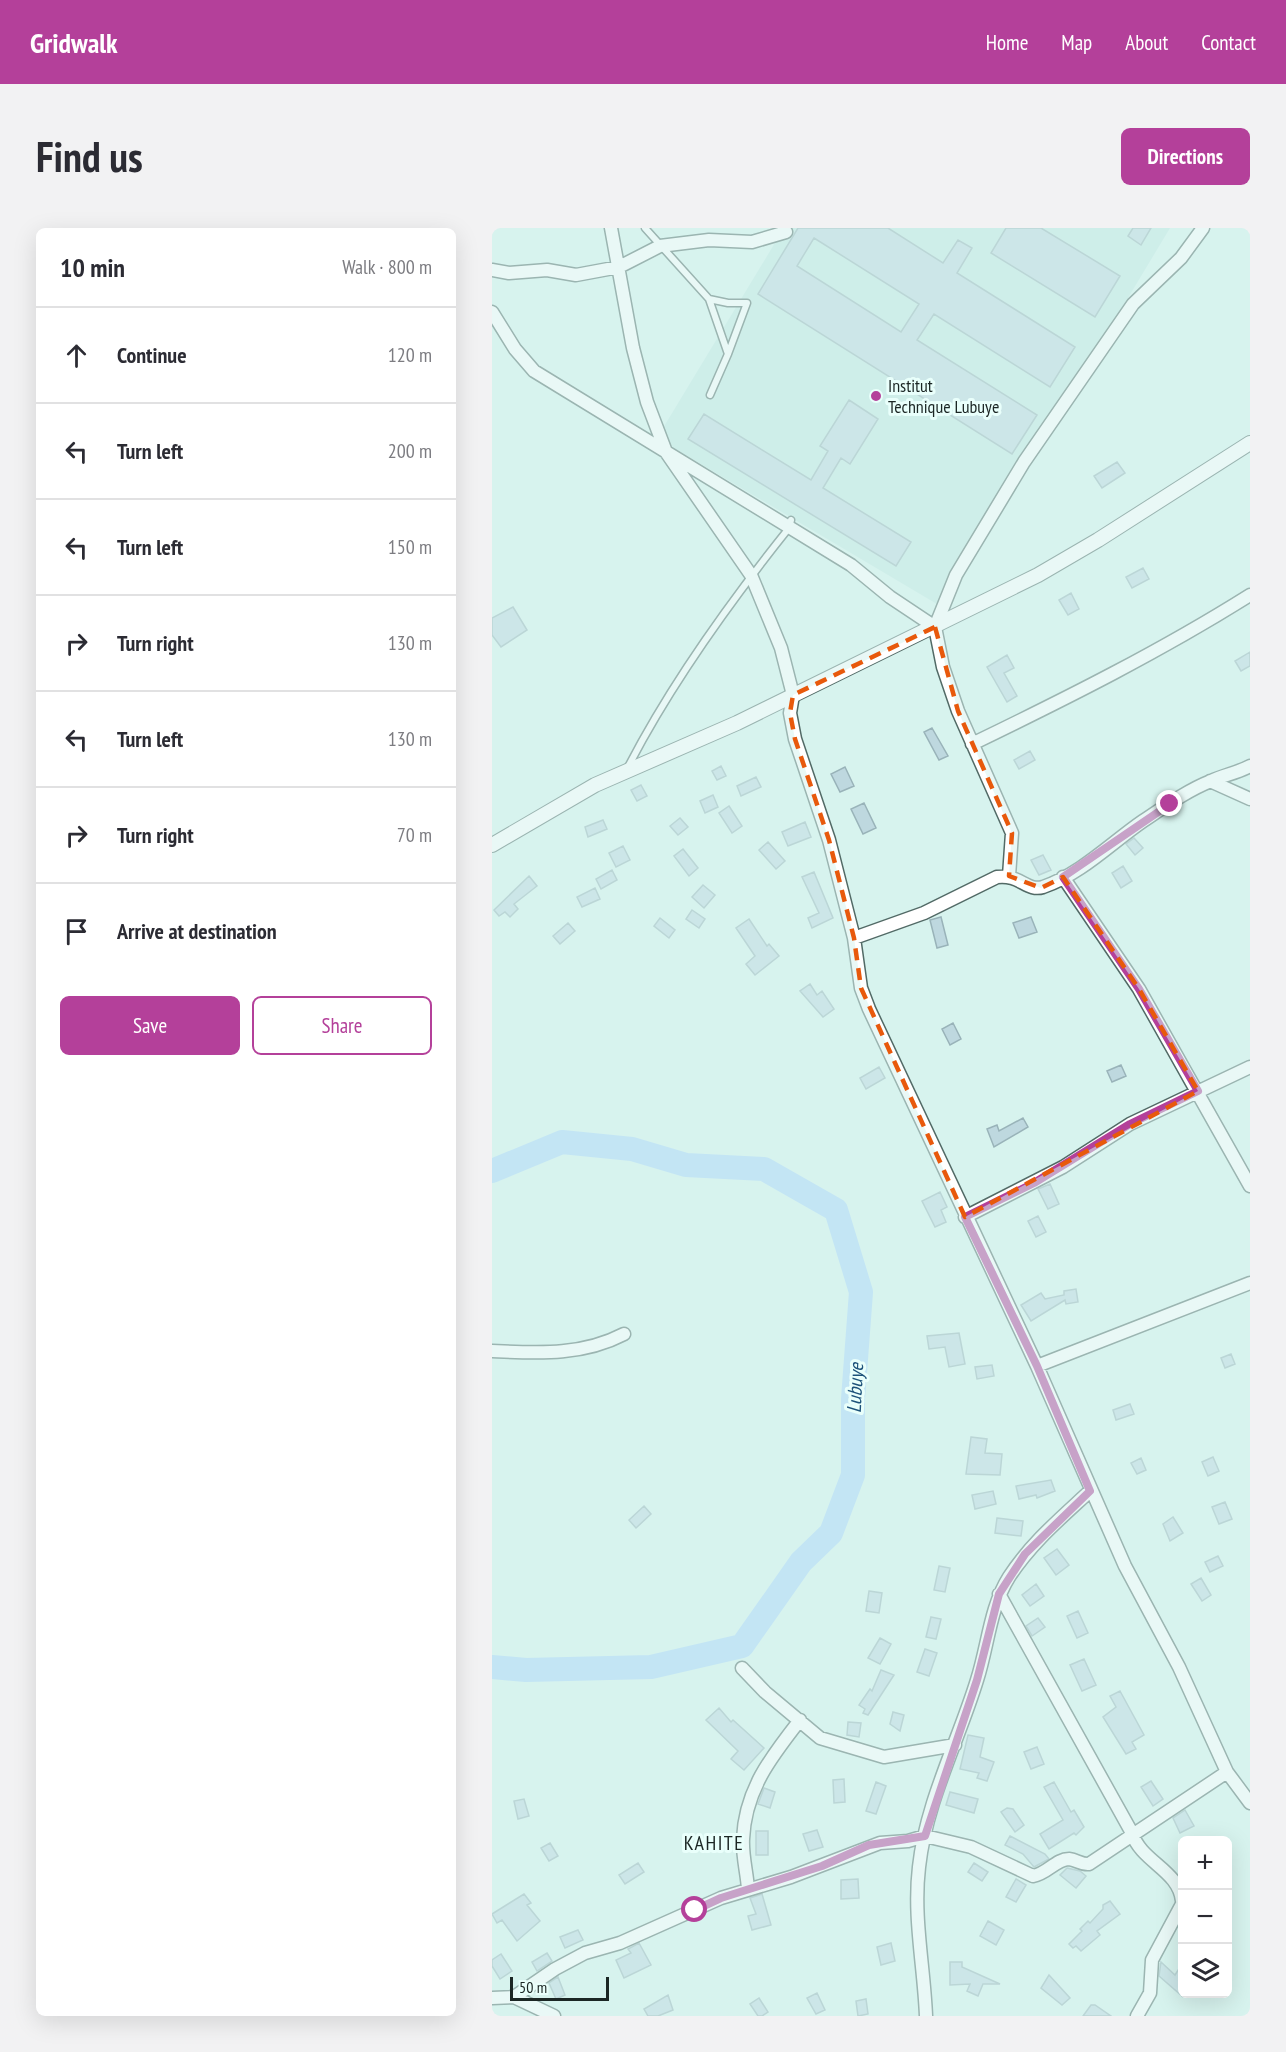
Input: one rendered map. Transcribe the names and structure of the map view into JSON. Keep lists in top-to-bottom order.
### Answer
{
  "districts": ["KAHITE"],
  "water": ["Lubuye"],
  "places": ["Institut Technique Lubuye"],
  "scale_bar": "50 m",
  "page": {
    "header": "Gridwalk",
    "nav": [
      "Home",
      "Map",
      "About",
      "Contact"
    ],
    "buttons": [
      "Directions",
      ["Save", "Share"]
    ],
    "title": "Find us",
    "heading": ["10 min", "Walk · 800 m"],
    "list": [
      ["Continue", "120 m"],
      ["Turn left", "200 m"],
      ["Turn left", "150 m"],
      ["Turn right", "130 m"],
      ["Turn left", "130 m"],
      ["Turn right", "70 m"],
      "Arrive at destination"
    ],
    "map_buttons": ["+", "−"],
    "scale": "50 m"
  }
}
